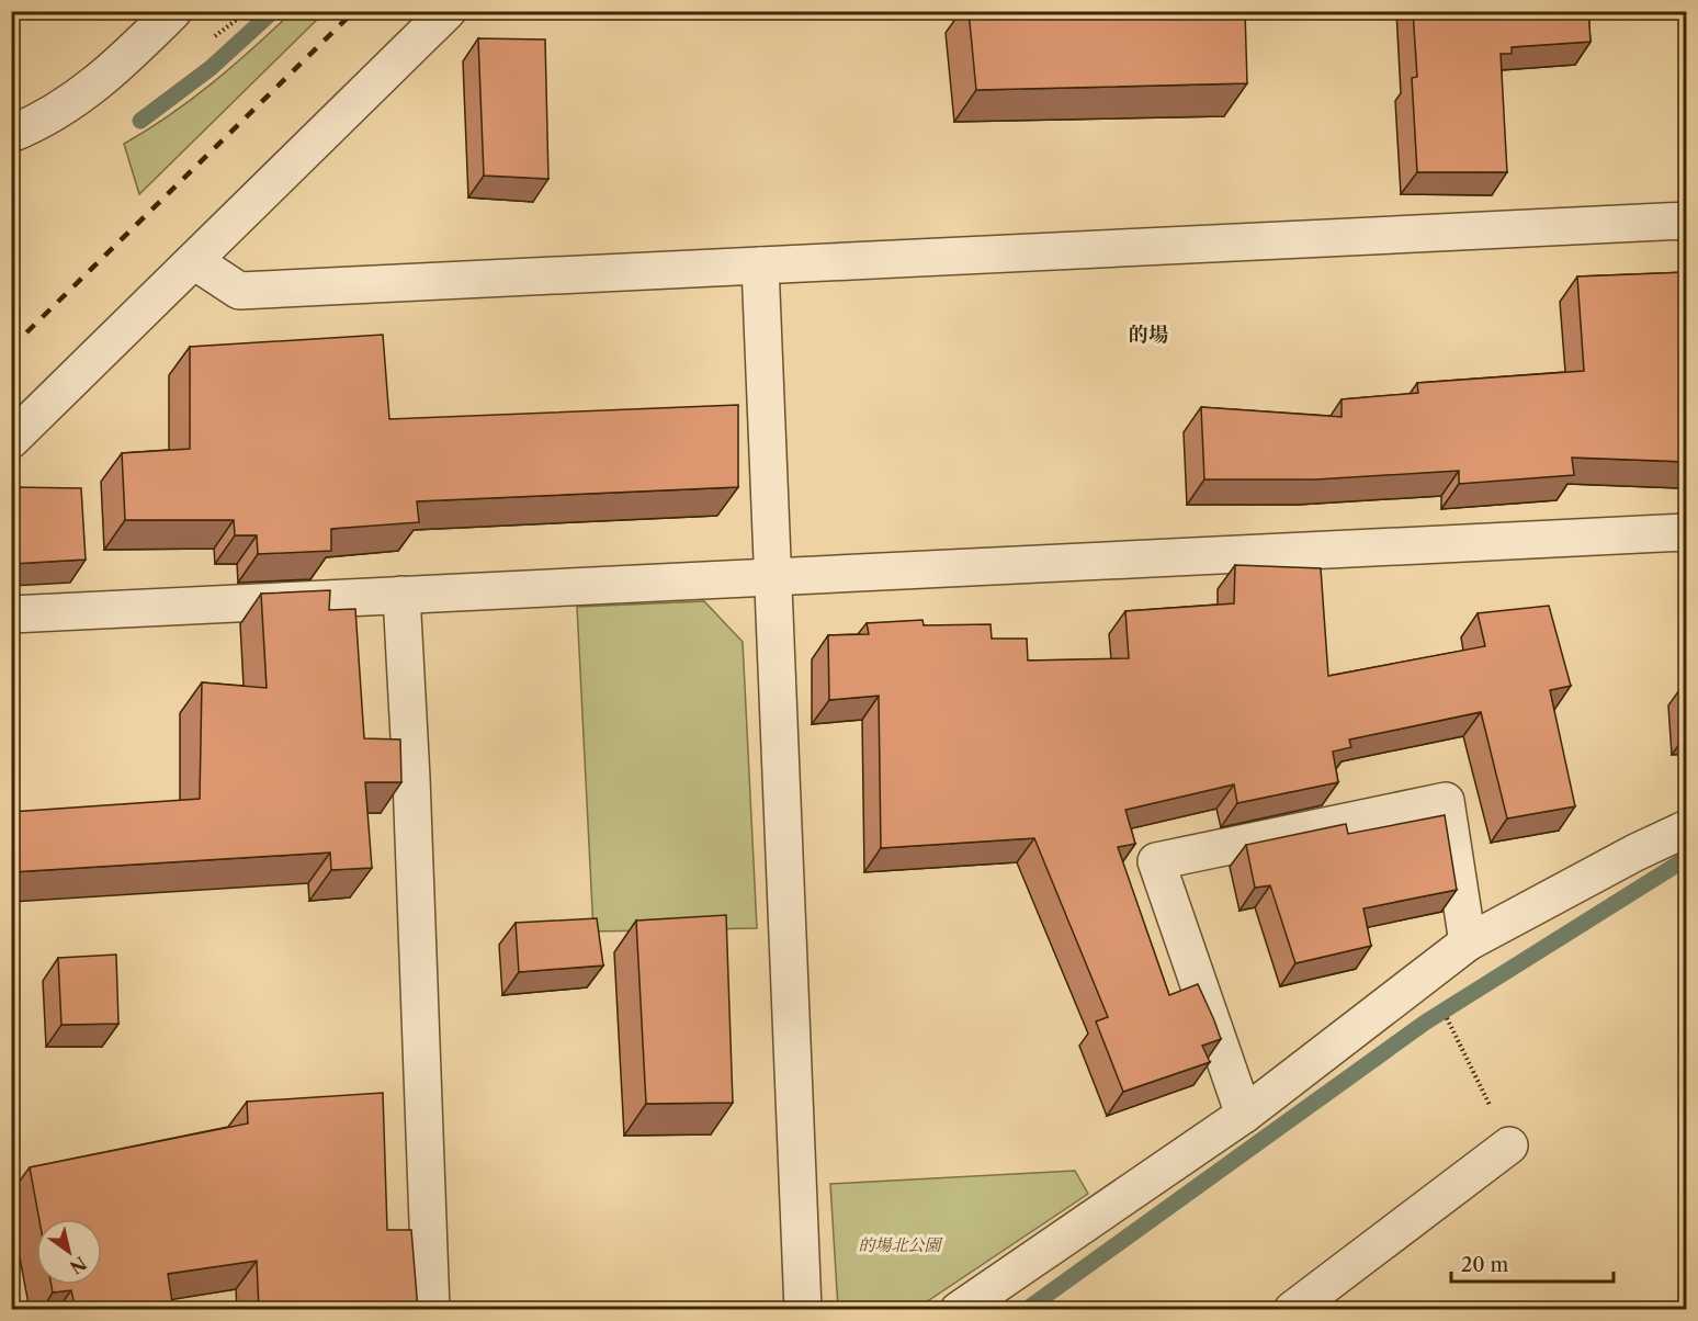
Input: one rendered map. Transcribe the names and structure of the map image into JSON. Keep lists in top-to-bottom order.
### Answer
{
  "districts": ["的場"],
  "parks": ["的場北公園"],
  "scale_bar": "20 m",
  "north": "bottom right"
}
